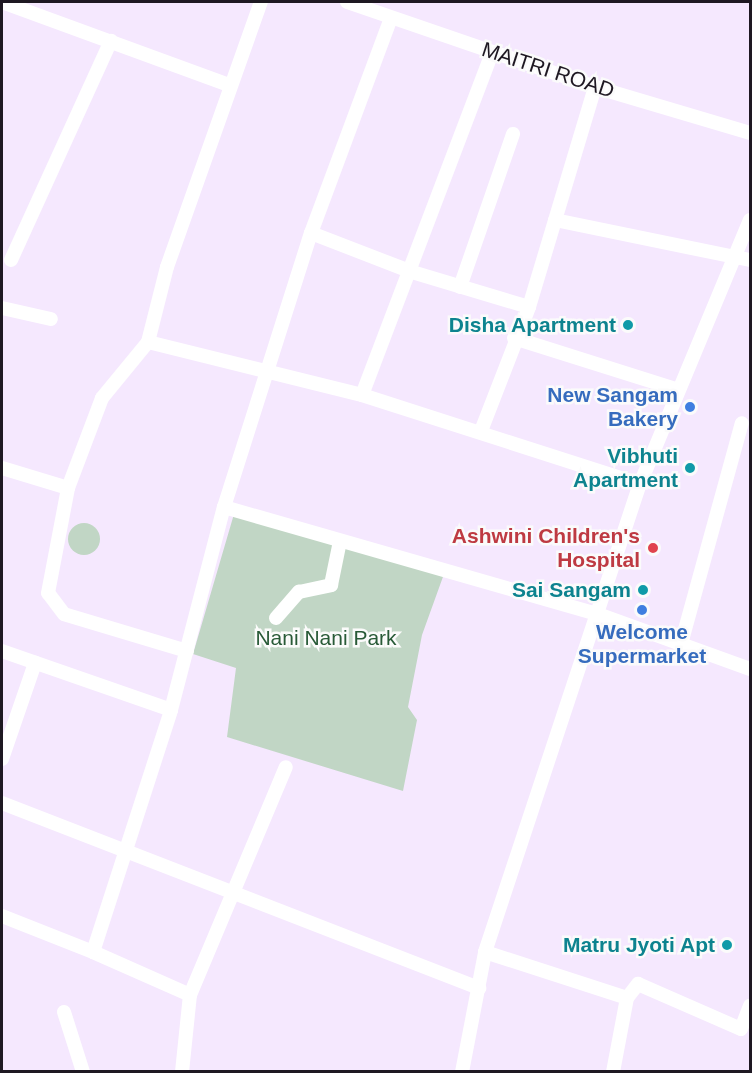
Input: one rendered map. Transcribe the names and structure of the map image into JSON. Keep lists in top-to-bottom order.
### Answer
{
  "streets": {
    "street": ["MAITRI ROAD"]
  },
  "parks": ["Nani Nani Park"],
  "places": [
    "Disha Apartment",
    "New Sangam Bakery",
    "Vibhuti Apartment",
    "Ashwini Children's Hospital",
    "Sai Sangam",
    "Welcome Supermarket",
    "Matru Jyoti Apt"
  ]
}
